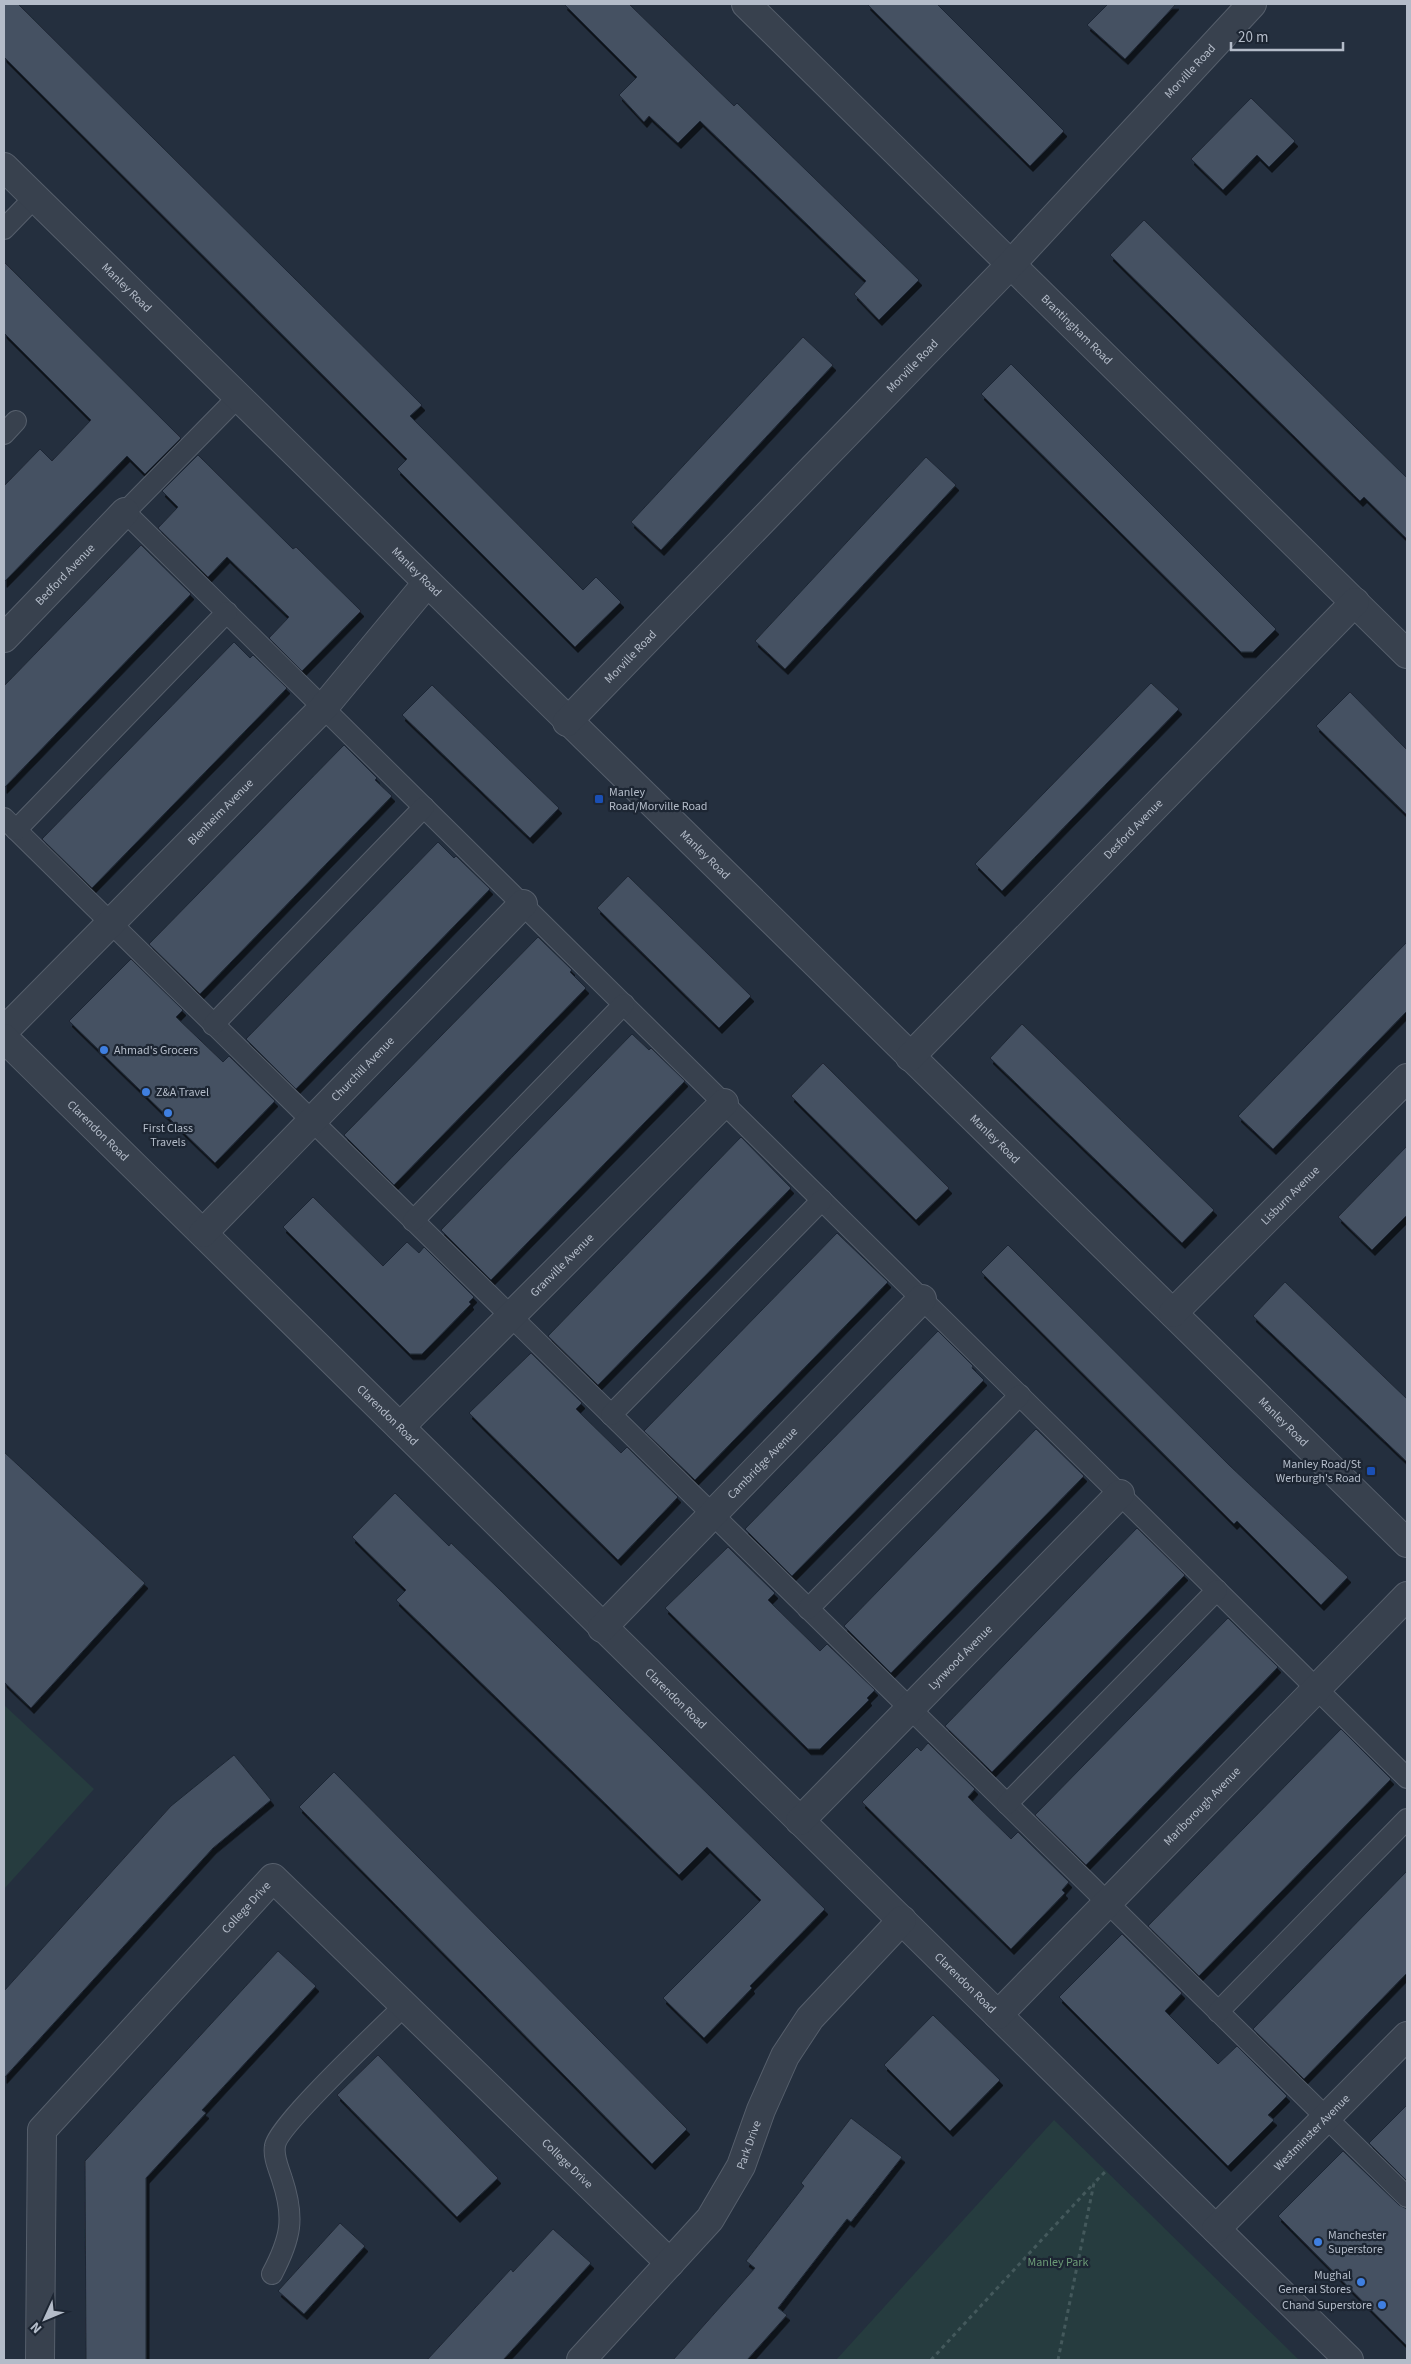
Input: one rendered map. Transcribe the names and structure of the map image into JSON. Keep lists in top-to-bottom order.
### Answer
{
  "streets": {
    "street": [
      "Morville Road",
      "Manley Road",
      "Brantingham Road",
      "Bedford Avenue",
      "Blenheim Avenue",
      "Desford Avenue",
      "Churchill Avenue",
      "Clarendon Road",
      "Lisburn Avenue",
      "Granville Avenue",
      "Cambridge Avenue",
      "Lynwood Avenue",
      "Marlborough Avenue",
      "College Drive",
      "Westminster Avenue",
      "Park Drive"
    ]
  },
  "crossings": [
    ["Morville Road", "Manley Road"],
    ["Morville Road", "Brantingham Road"],
    ["Manley Road", "Blenheim Avenue"],
    ["Manley Road", "Desford Avenue"],
    ["Manley Road", "Lisburn Avenue"],
    ["Brantingham Road", "Desford Avenue"],
    ["Churchill Avenue", "Clarendon Road"],
    ["Clarendon Road", "Granville Avenue"],
    ["Clarendon Road", "Cambridge Avenue"],
    ["Clarendon Road", "Lynwood Avenue"],
    ["Clarendon Road", "Marlborough Avenue"],
    ["Clarendon Road", "Westminster Avenue"],
    ["Clarendon Road", "Park Drive"],
    ["College Drive", "Park Drive"]
  ],
  "parks": ["Manley Park"],
  "places": {
    "transit": ["Manley Road/Morville Road", "Manley Road/St Werburgh's Road"],
    "other": [
      "Ahmad's Grocers",
      "Z&A Travel",
      "First Class Travels",
      "Manchester Superstore",
      "Mughal General Stores",
      "Chand Superstore"
    ]
  },
  "scale_bar": "20 m",
  "north": "bottom left"
}
